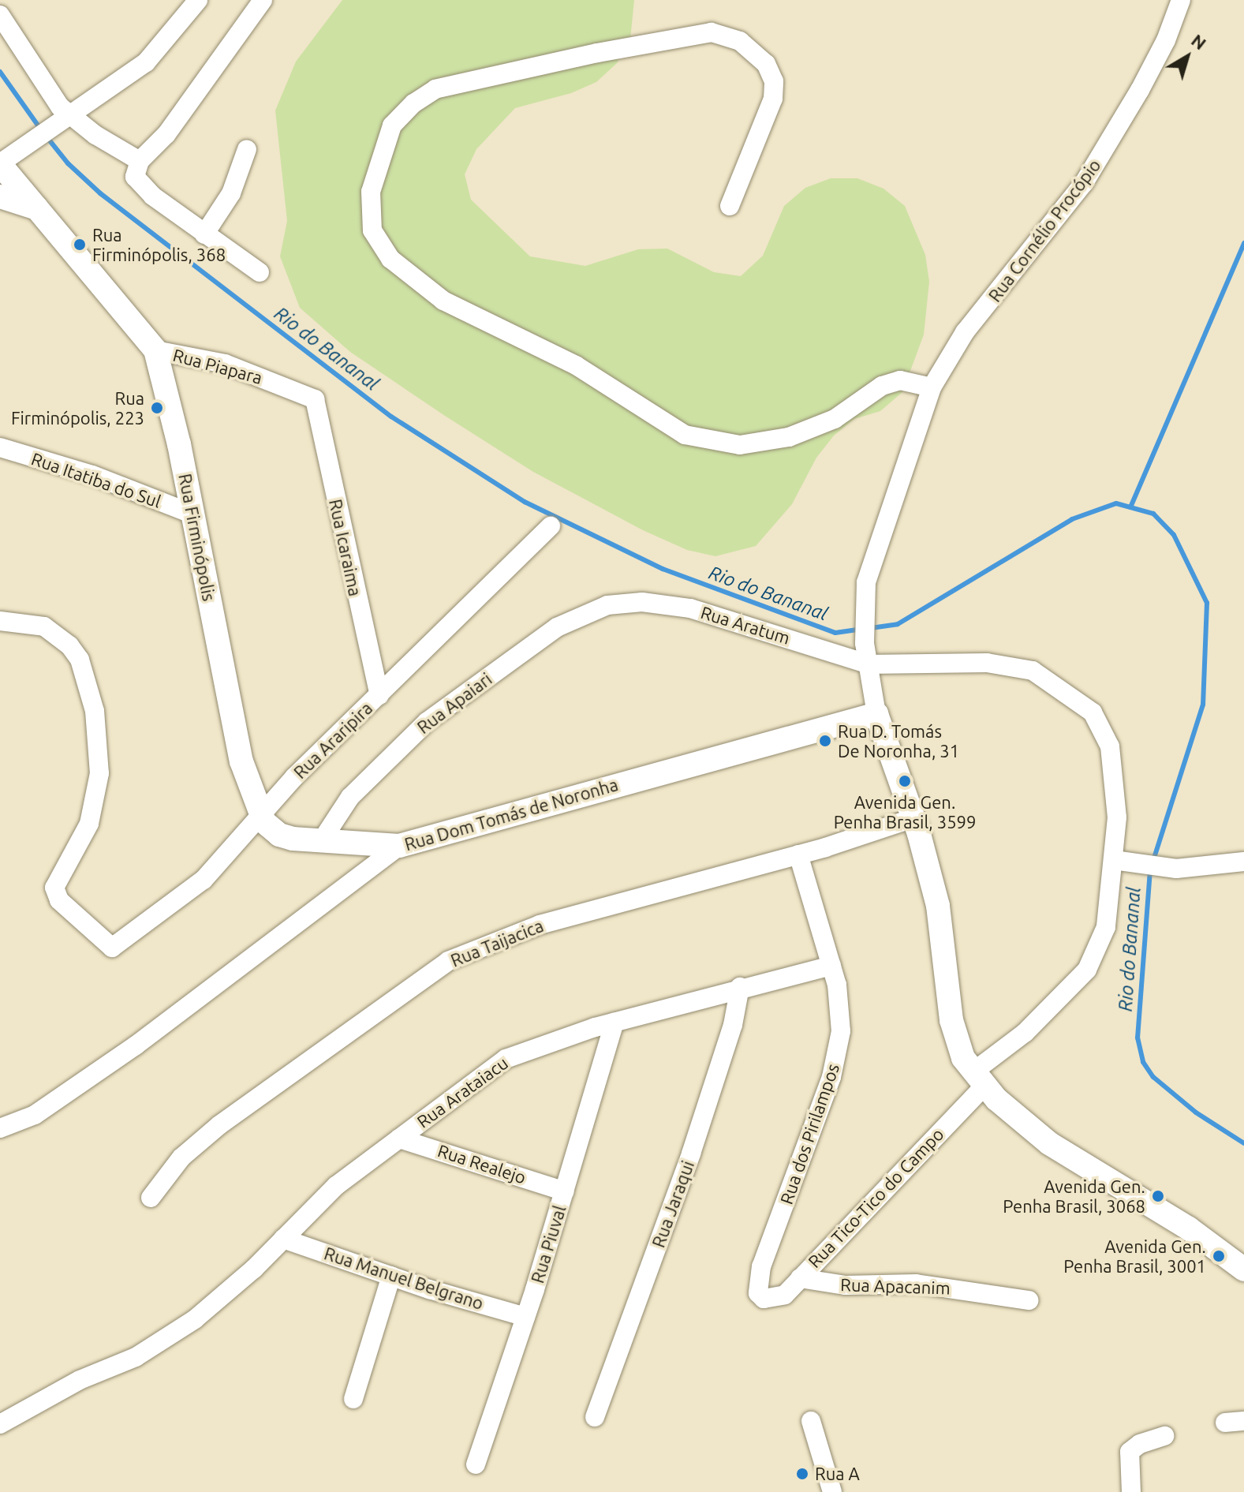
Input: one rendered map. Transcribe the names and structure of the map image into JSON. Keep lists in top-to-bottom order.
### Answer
{
  "streets": {
    "main road": ["Rua Firminópolis", "Rua Dom Tomás de Noronha"],
    "street": [
      "Rua Cornélio Procópio",
      "Rua Piapara",
      "Rua Itatiba do Sul",
      "Rua Icaraima",
      "Rua Aratum",
      "Rua Apaiari",
      "Rua Araripira",
      "Rua Taijacica",
      "Rua Arataiacu",
      "Rua dos Pirilampos",
      "Rua Realejo",
      "Rua Tico-Tico do Campo",
      "Rua Jaraqui",
      "Rua Piuval",
      "Rua Manuel Belgrano",
      "Rua Apacanim"
    ]
  },
  "crossings": [
    ["Rua Cornélio Procópio", "Rua Aratum"],
    ["Rua Cornélio Procópio", "Rua Dom Tomás de Noronha"],
    ["Rua Cornélio Procópio", "Rua Tico-Tico do Campo"],
    ["Rua Piapara", "Rua Firminópolis"],
    ["Rua Piapara", "Rua Icaraima"],
    ["Rua Itatiba do Sul", "Rua Firminópolis"],
    ["Rua Firminópolis", "Rua Araripira"],
    ["Rua Icaraima", "Rua Araripira"],
    ["Rua Aratum", "Rua Apaiari"],
    ["Rua Aratum", "Rua Tico-Tico do Campo"],
    ["Rua Taijacica", "Rua dos Pirilampos"],
    ["Rua Arataiacu", "Rua dos Pirilampos"],
    ["Rua Arataiacu", "Rua Realejo"],
    ["Rua Arataiacu", "Rua Jaraqui"],
    ["Rua Arataiacu", "Rua Piuval"],
    ["Rua Arataiacu", "Rua Manuel Belgrano"],
    ["Rua dos Pirilampos", "Rua Tico-Tico do Campo"],
    ["Rua Realejo", "Rua Piuval"],
    ["Rua Tico-Tico do Campo", "Rua Apacanim"],
    ["Rua Piuval", "Rua Manuel Belgrano"]
  ],
  "water": ["Rio do Bananal"],
  "places": [
    "Rua Firminópolis, 368",
    "Rua Firminópolis, 223",
    "Rua D. Tomás De Noronha, 31",
    "Avenida Gen. Penha Brasil, 3599",
    "Avenida Gen. Penha Brasil, 3068",
    "Avenida Gen. Penha Brasil, 3001",
    "Rua A"
  ],
  "north": "top right"
}
